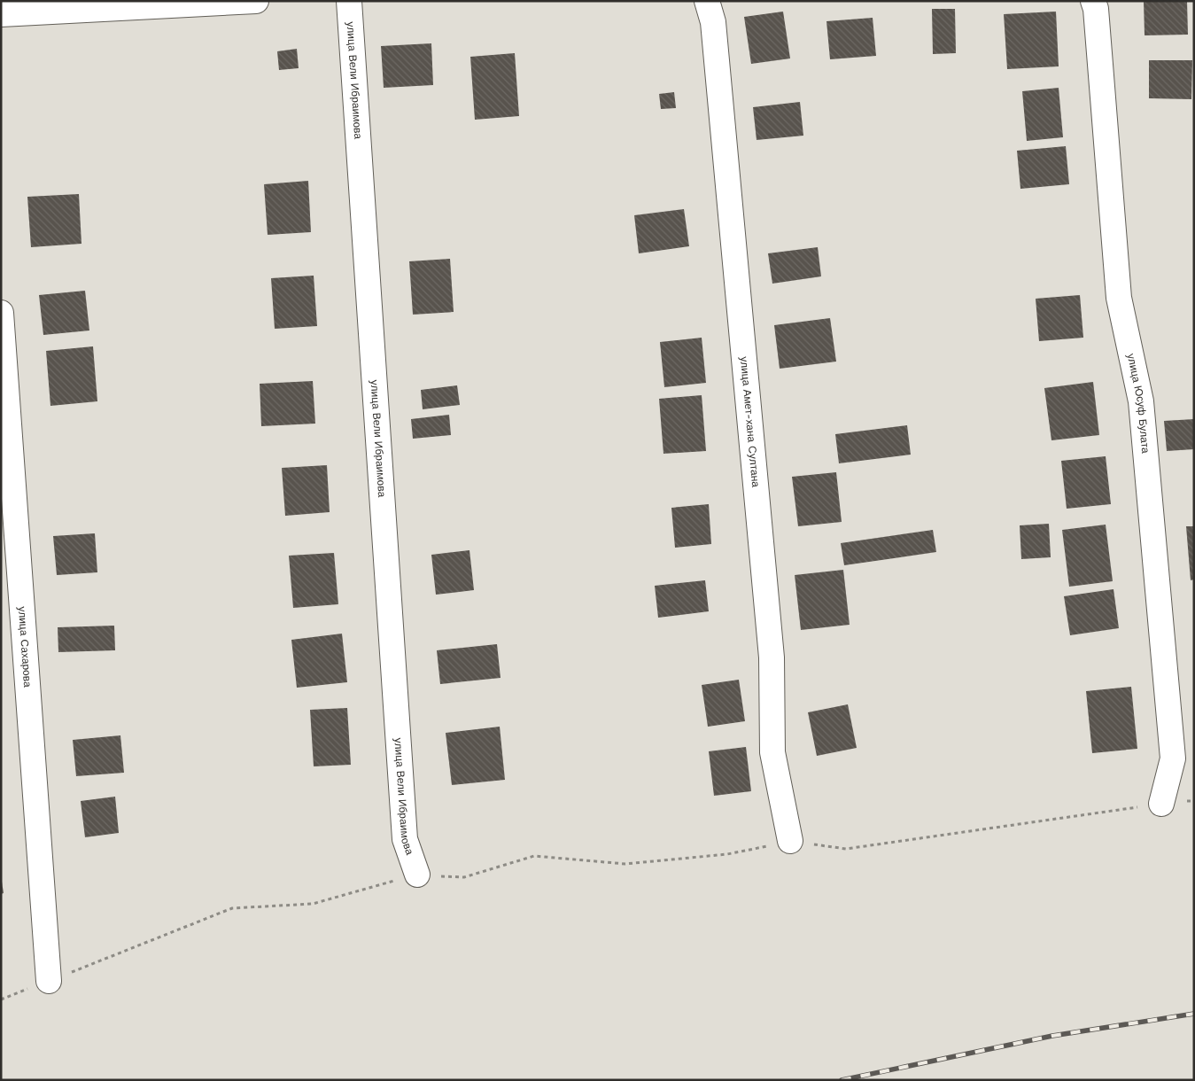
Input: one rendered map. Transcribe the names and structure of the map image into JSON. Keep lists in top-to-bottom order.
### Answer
{
  "streets": {
    "street": [
      "улица Вели Ибраимова",
      "улица Юсуф Булата",
      "улица Амет-хана Султана",
      "улица Сахарова"
    ]
  }
}
